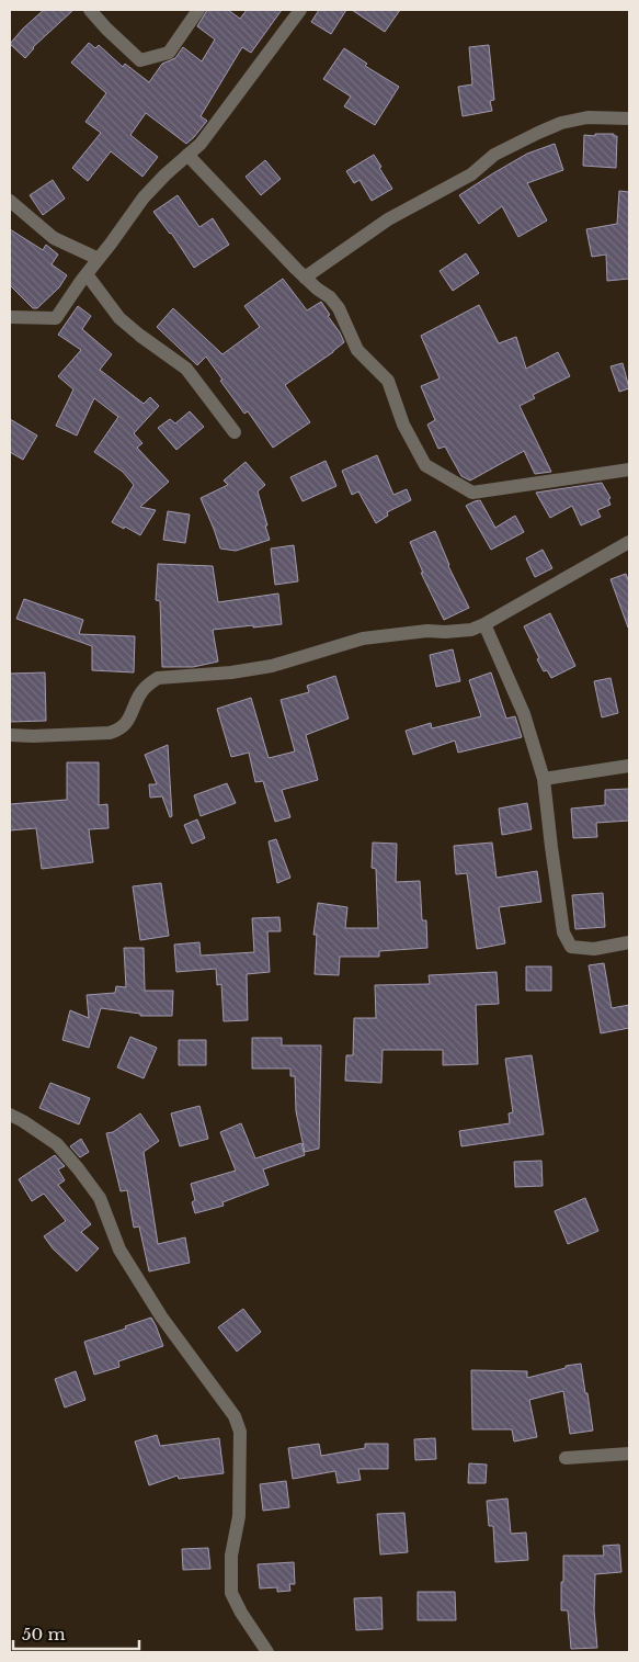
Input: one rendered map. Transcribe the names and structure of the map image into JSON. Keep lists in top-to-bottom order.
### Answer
{
  "scale_bar": "50 m"
}
